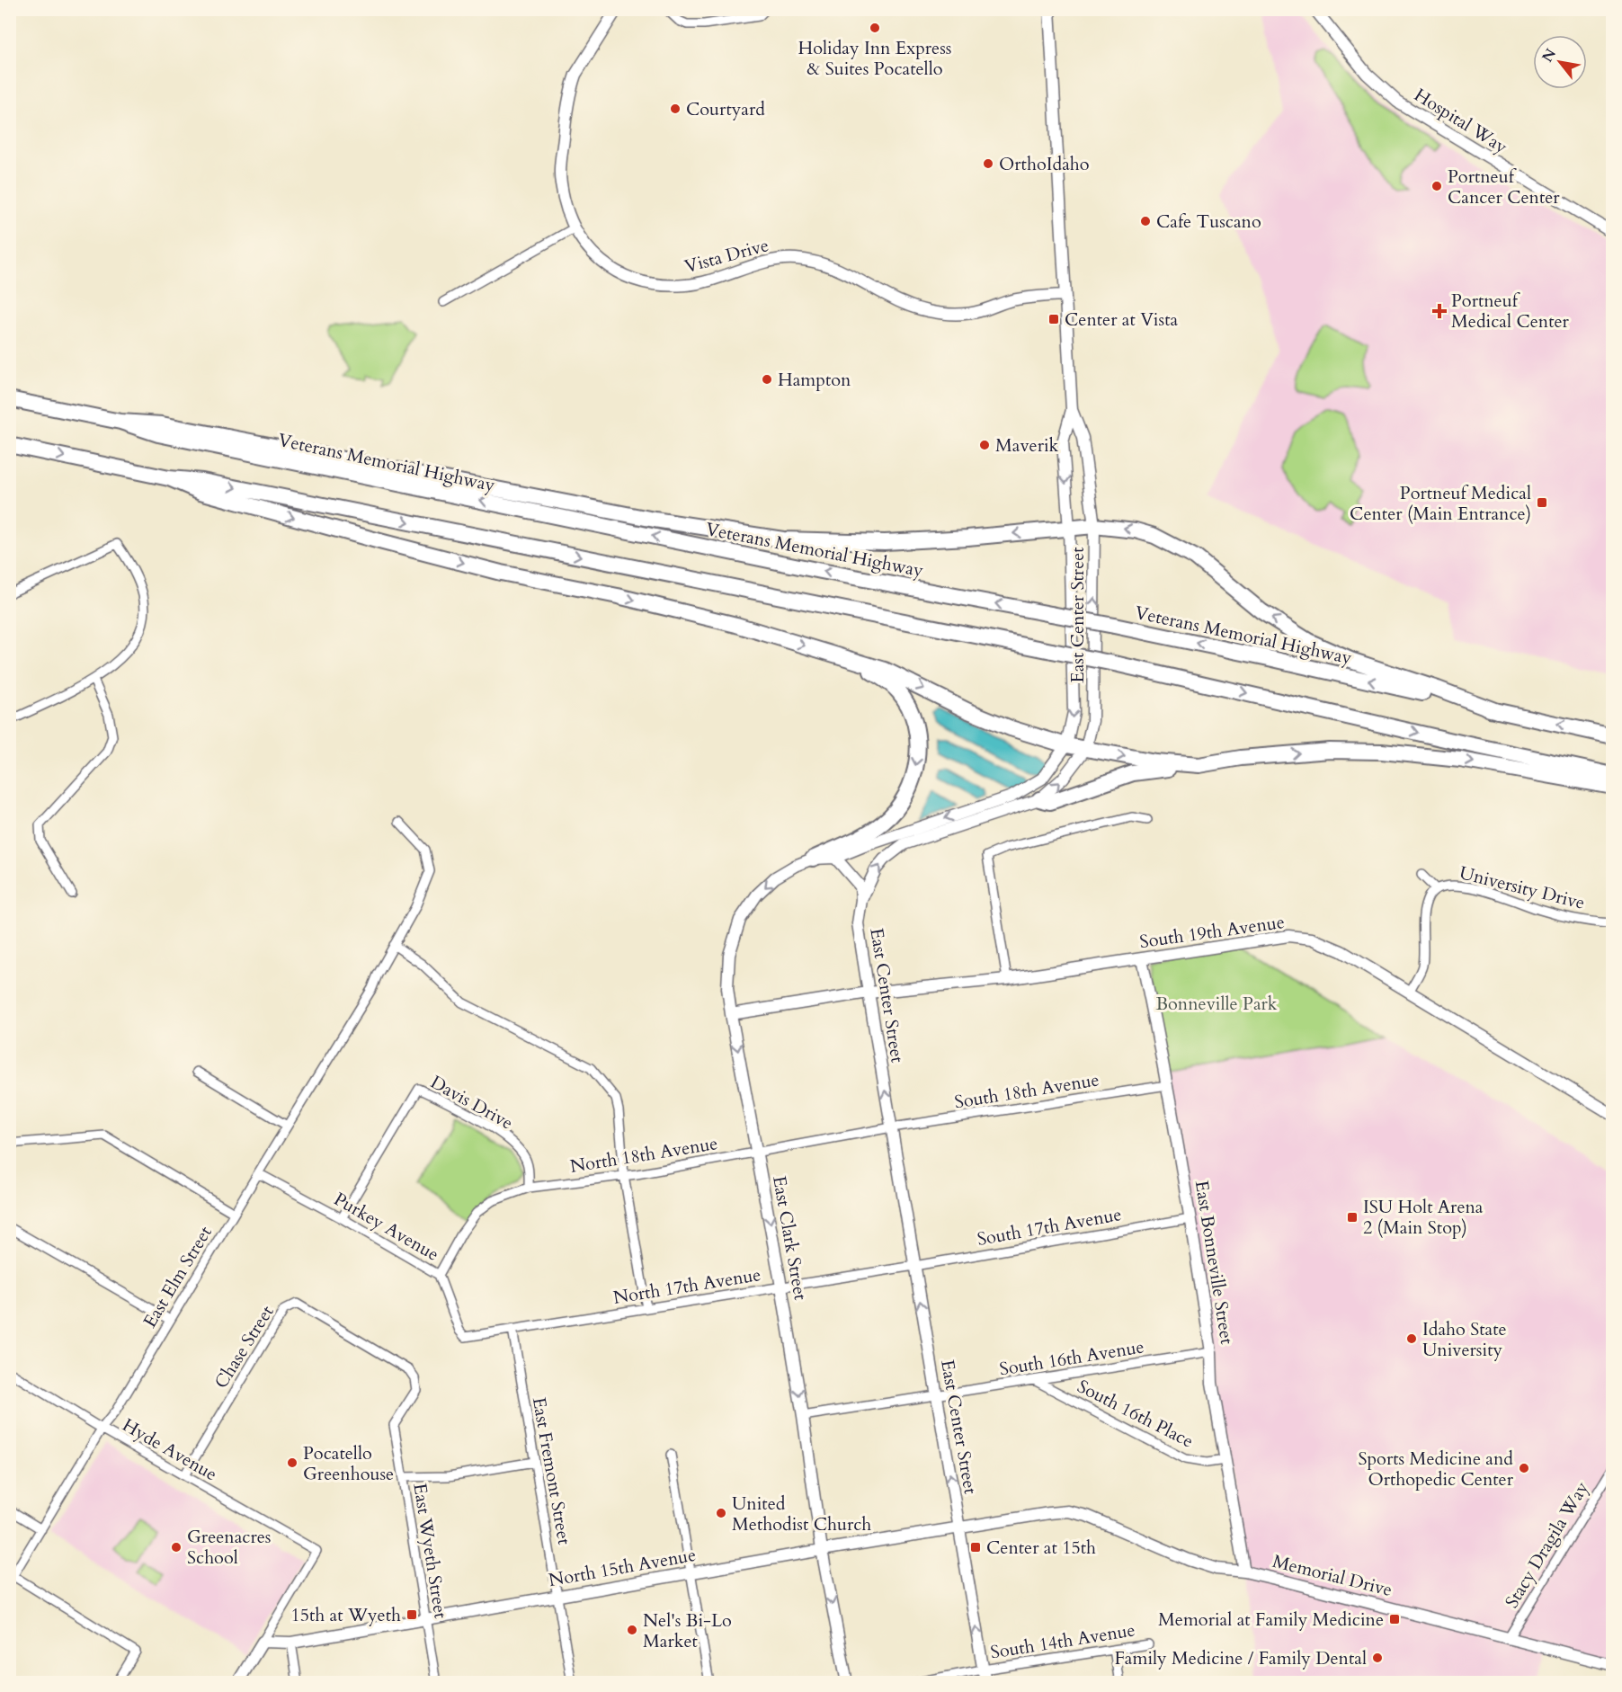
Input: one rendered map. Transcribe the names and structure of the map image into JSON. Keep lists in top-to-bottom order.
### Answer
{
  "streets": {
    "highway": ["Veterans Memorial Highway"],
    "street": [
      "Hospital Way",
      "Vista Drive",
      "East Center Street",
      "University Drive",
      "South 19th Avenue",
      "South 18th Avenue",
      "Davis Drive",
      "North 18th Avenue",
      "Purkey Avenue",
      "South 17th Avenue",
      "East Clark Street",
      "East Bonneville Street",
      "East Elm Street",
      "North 17th Avenue",
      "Chase Street",
      "South 16th Avenue",
      "South 16th Place",
      "Hyde Avenue",
      "East Fremont Street",
      "Stacy Dragila Way",
      "East Wyeth Street",
      "North 15th Avenue",
      "Memorial Drive",
      "South 14th Avenue"
    ]
  },
  "crossings": [
    ["Vista Drive", "East Center Street"],
    ["East Center Street", "South 19th Avenue"],
    ["East Center Street", "South 18th Avenue"],
    ["East Center Street", "North 18th Avenue"],
    ["East Center Street", "South 17th Avenue"],
    ["East Center Street", "East Clark Street"],
    ["East Center Street", "North 17th Avenue"],
    ["East Center Street", "South 16th Avenue"],
    ["East Center Street", "North 15th Avenue"],
    ["East Center Street", "Memorial Drive"],
    ["East Center Street", "South 14th Avenue"],
    ["University Drive", "South 19th Avenue"],
    ["South 19th Avenue", "East Clark Street"],
    ["South 19th Avenue", "East Bonneville Street"],
    ["South 18th Avenue", "North 18th Avenue"],
    ["South 18th Avenue", "East Bonneville Street"],
    ["Davis Drive", "North 18th Avenue"],
    ["Davis Drive", "Purkey Avenue"],
    ["North 18th Avenue", "Purkey Avenue"],
    ["North 18th Avenue", "East Clark Street"],
    ["Purkey Avenue", "East Elm Street"],
    ["Purkey Avenue", "North 17th Avenue"],
    ["South 17th Avenue", "East Bonneville Street"],
    ["South 17th Avenue", "North 17th Avenue"],
    ["East Clark Street", "North 17th Avenue"],
    ["East Clark Street", "South 16th Avenue"],
    ["East Clark Street", "North 15th Avenue"],
    ["East Bonneville Street", "South 16th Avenue"],
    ["East Bonneville Street", "South 16th Place"],
    ["East Bonneville Street", "Memorial Drive"],
    ["East Elm Street", "Hyde Avenue"],
    ["North 17th Avenue", "East Fremont Street"],
    ["Chase Street", "Hyde Avenue"],
    ["Chase Street", "East Wyeth Street"],
    ["South 16th Avenue", "South 16th Place"],
    ["Hyde Avenue", "North 15th Avenue"],
    ["East Fremont Street", "North 15th Avenue"],
    ["Stacy Dragila Way", "Memorial Drive"],
    ["East Wyeth Street", "North 15th Avenue"],
    ["North 15th Avenue", "Memorial Drive"]
  ],
  "one_way": ["East Clark Street"],
  "parks": ["Bonneville Park"],
  "places": {
    "other": [
      "Holiday Inn Express & Suites Pocatello",
      "Courtyard",
      "OrthoIdaho",
      "Portneuf Cancer Center",
      "Cafe Tuscano",
      "Hampton",
      "Maverik",
      "Idaho State University",
      "Pocatello Greenhouse",
      "Sports Medicine and Orthopedic Center",
      "United Methodist Church",
      "Greenacres School",
      "Nel's Bi-Lo Market",
      "Family Medicine / Family Dental"
    ],
    "health": ["Portneuf Medical Center"],
    "transit": [
      "Center at Vista",
      "Portneuf Medical Center (Main Entrance)",
      "ISU Holt Arena 2 (Main Stop)",
      "Center at 15th",
      "15th at Wyeth",
      "Memorial at Family Medicine"
    ]
  },
  "north": "top left"
}
